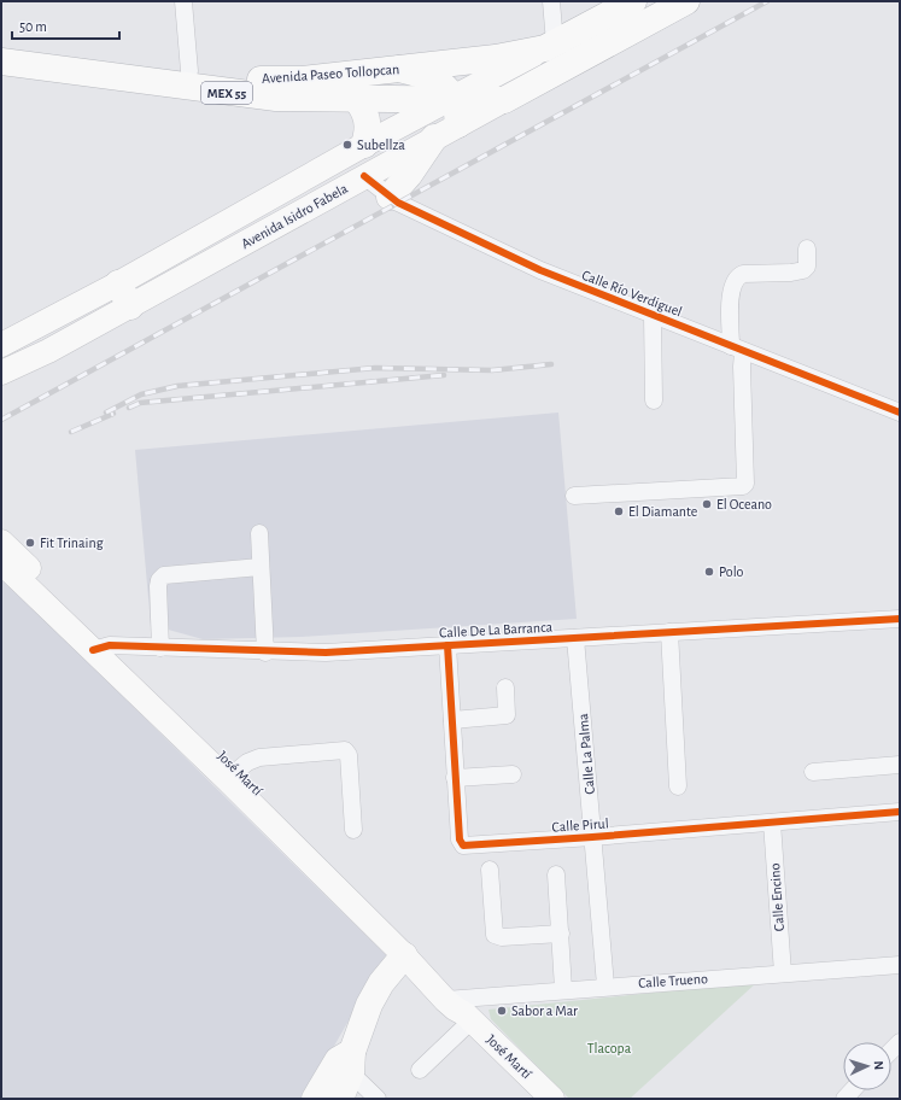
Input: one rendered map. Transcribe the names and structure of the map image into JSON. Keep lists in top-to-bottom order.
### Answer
{
  "streets": {
    "main road": [
      "Avenida Paseo Tollopcan",
      "MEX 55",
      "Avenida Isidro Fabela",
      "José Martí"
    ],
    "street": [
      "Calle Río Verdiguel",
      "Calle De La Barranca",
      "Calle La Palma",
      "Calle Pirul",
      "Calle Encino",
      "Calle Trueno"
    ]
  },
  "crossings": [
    ["Avenida Paseo Tollopcan", "Avenida Isidro Fabela"],
    ["Avenida Isidro Fabela", "Calle Río Verdiguel"],
    ["Calle De La Barranca", "Calle La Palma"],
    ["Calle De La Barranca", "José Martí"],
    ["Calle De La Barranca", "Calle Pirul"],
    ["Calle La Palma", "Calle Pirul"],
    ["Calle La Palma", "Calle Trueno"],
    ["José Martí", "Calle Trueno"],
    ["Calle Pirul", "Calle Encino"],
    ["Calle Encino", "Calle Trueno"]
  ],
  "parks": ["Tlacopa"],
  "places": [
    "Subellza",
    "El Oceano",
    "El Diamante",
    "Fit Trinaing",
    "Polo",
    "Sabor a Mar"
  ],
  "scale_bar": "50 m",
  "north": "right"
}
